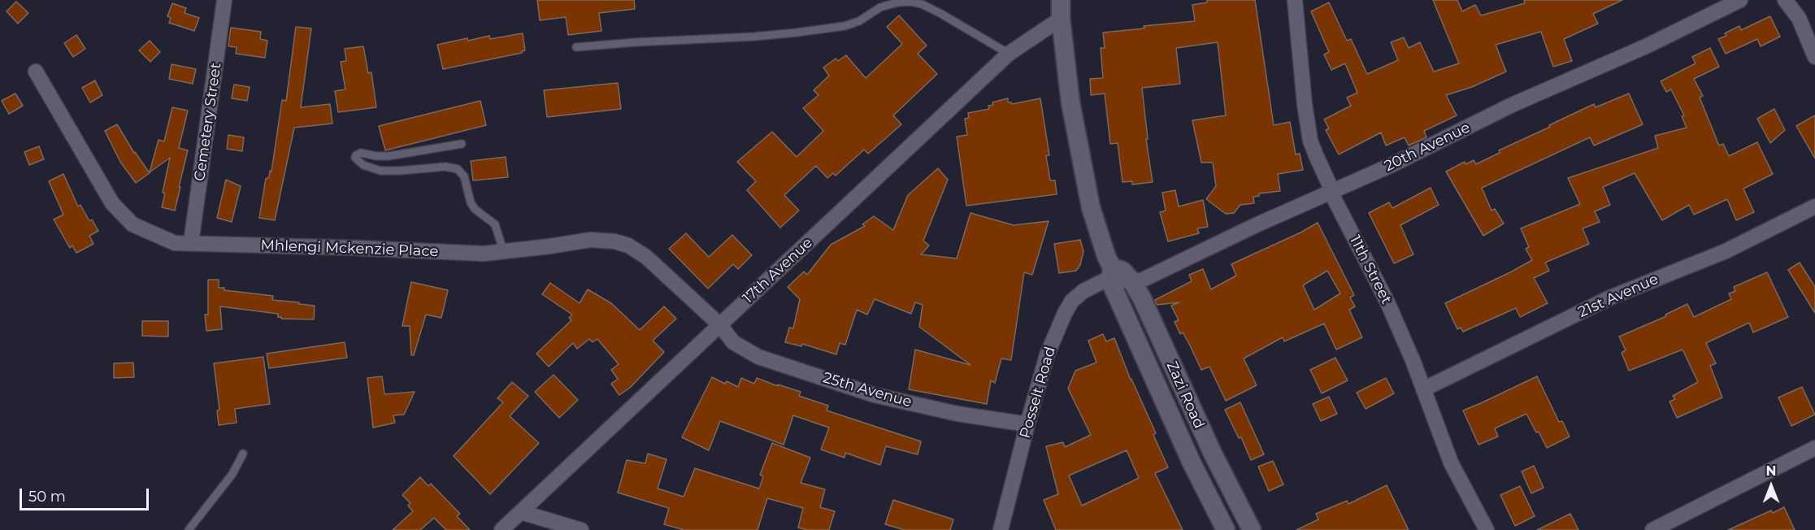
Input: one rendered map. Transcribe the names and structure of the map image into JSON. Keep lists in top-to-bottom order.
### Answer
{
  "streets": {
    "street": [
      "Cemetery Street",
      "20th Avenue",
      "Mhlengi Mckenzie Place",
      "11th Street",
      "17th Avenue",
      "21st Avenue",
      "25th Avenue",
      "Posselt Road",
      "Zazi Road"
    ]
  },
  "crossings": [
    ["Cemetery Street", "Mhlengi Mckenzie Place"],
    ["20th Avenue", "11th Street"],
    ["20th Avenue", "Zazi Road"],
    ["Mhlengi Mckenzie Place", "17th Avenue"],
    ["Mhlengi Mckenzie Place", "25th Avenue"],
    ["11th Street", "21st Avenue"],
    ["17th Avenue", "25th Avenue"],
    ["17th Avenue", "Zazi Road"],
    ["25th Avenue", "Posselt Road"],
    ["Posselt Road", "Zazi Road"]
  ],
  "scale_bar": "50 m",
  "north": "top"
}
